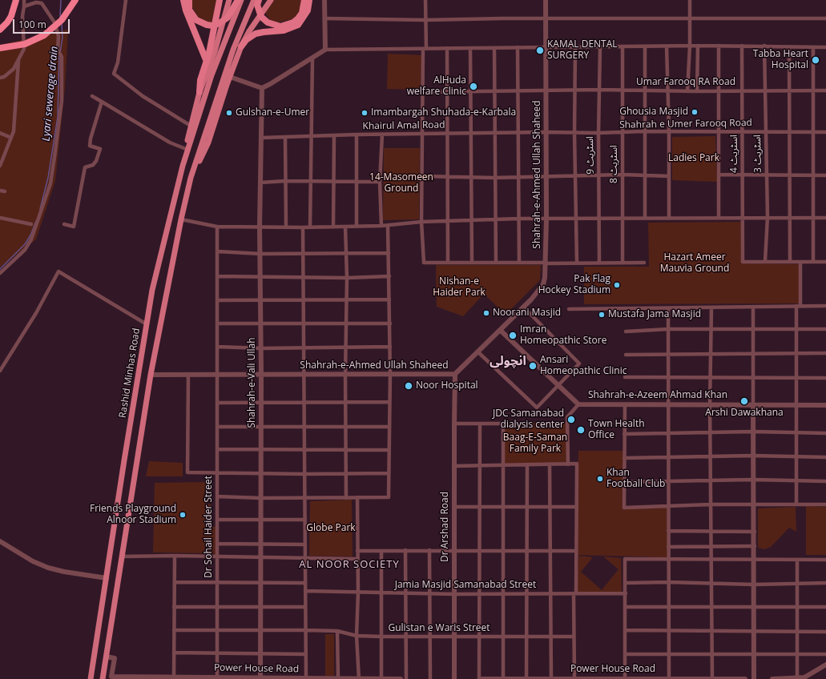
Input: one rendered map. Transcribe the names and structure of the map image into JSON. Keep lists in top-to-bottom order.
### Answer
{
  "streets": {
    "main road": ["Rashid Minhas Road"],
    "street": [
      "Umar Farooq RA Road",
      "Shahrah e Umer Farooq Road",
      "Khairul Amal Road",
      "اسٹریٹ 4",
      "اسٹریٹ 3",
      "اسٹریٹ 9",
      "اسٹریٹ 8",
      "Shahrah-e-Ahmed Ullah Shaheed",
      "Shahrah-e-Vali Ullah",
      "Shahrah-e-Azeem Ahmad Khan",
      "Dr Sohail Haider Street",
      "Dr Arshad Road",
      "Jamia Masjid Samanabad Street",
      "Gulistan e Waris Street",
      "Power House Road"
    ]
  },
  "crossings": [
    ["Umar Farooq RA Road", "اسٹریٹ 4"],
    ["Umar Farooq RA Road", "اسٹریٹ 3"],
    ["Umar Farooq RA Road", "اسٹریٹ 9"],
    ["Umar Farooq RA Road", "اسٹریٹ 8"],
    ["Umar Farooq RA Road", "Shahrah-e-Ahmed Ullah Shaheed"],
    ["Shahrah e Umer Farooq Road", "Khairul Amal Road"],
    ["Shahrah e Umer Farooq Road", "اسٹریٹ 4"],
    ["Shahrah e Umer Farooq Road", "اسٹریٹ 3"],
    ["Shahrah e Umer Farooq Road", "اسٹریٹ 9"],
    ["Shahrah e Umer Farooq Road", "اسٹریٹ 8"],
    ["Shahrah e Umer Farooq Road", "Shahrah-e-Ahmed Ullah Shaheed"],
    ["Khairul Amal Road", "Shahrah-e-Ahmed Ullah Shaheed"],
    ["Khairul Amal Road", "Shahrah-e-Vali Ullah"],
    ["اسٹریٹ 4", "اسٹریٹ 3"],
    ["Shahrah-e-Ahmed Ullah Shaheed", "Shahrah-e-Vali Ullah"],
    ["Shahrah-e-Ahmed Ullah Shaheed", "Shahrah-e-Azeem Ahmad Khan"],
    ["Shahrah-e-Ahmed Ullah Shaheed", "Dr Sohail Haider Street"],
    ["Shahrah-e-Ahmed Ullah Shaheed", "Dr Arshad Road"],
    ["Shahrah-e-Vali Ullah", "Gulistan e Waris Street"],
    ["Shahrah-e-Vali Ullah", "Power House Road"],
    ["Dr Sohail Haider Street", "Gulistan e Waris Street"],
    ["Dr Sohail Haider Street", "Power House Road"],
    ["Dr Arshad Road", "Jamia Masjid Samanabad Street"],
    ["Dr Arshad Road", "Gulistan e Waris Street"]
  ],
  "districts": ["انچولی", "AL NOOR SOCIETY"],
  "water": ["Lyari sewerage drain"],
  "parks": [
    "Ladies Park",
    "14-Masomeen Ground",
    "Hazart Ameer Mauvia Ground",
    "Nishan-e Haider Park",
    "Baag-E-Saman Family Park",
    "Globe Park"
  ],
  "places": [
    "KAMAL DENTAL SURGERY",
    "Tabba Heart Hospital",
    "AlHuda welfare Clinic",
    "Ghousia Masjid",
    "Gulshan-e-Umer",
    "Imambargah Shuhada-e-Karbala",
    "Pak Flag Hockey Stadium",
    "Noorani Masjid",
    "Mustafa Jama Masjid",
    "Imran Homeopathic Store",
    "Ansari Homeopathic Clinic",
    "Noor Hospital",
    "Arshi Dawakhana",
    "JDC Samanabad dialysis center",
    "Town Health Office",
    "Khan Football Club",
    "Friends Playground Alnoor Stadium"
  ],
  "scale_bar": "100 m"
}
